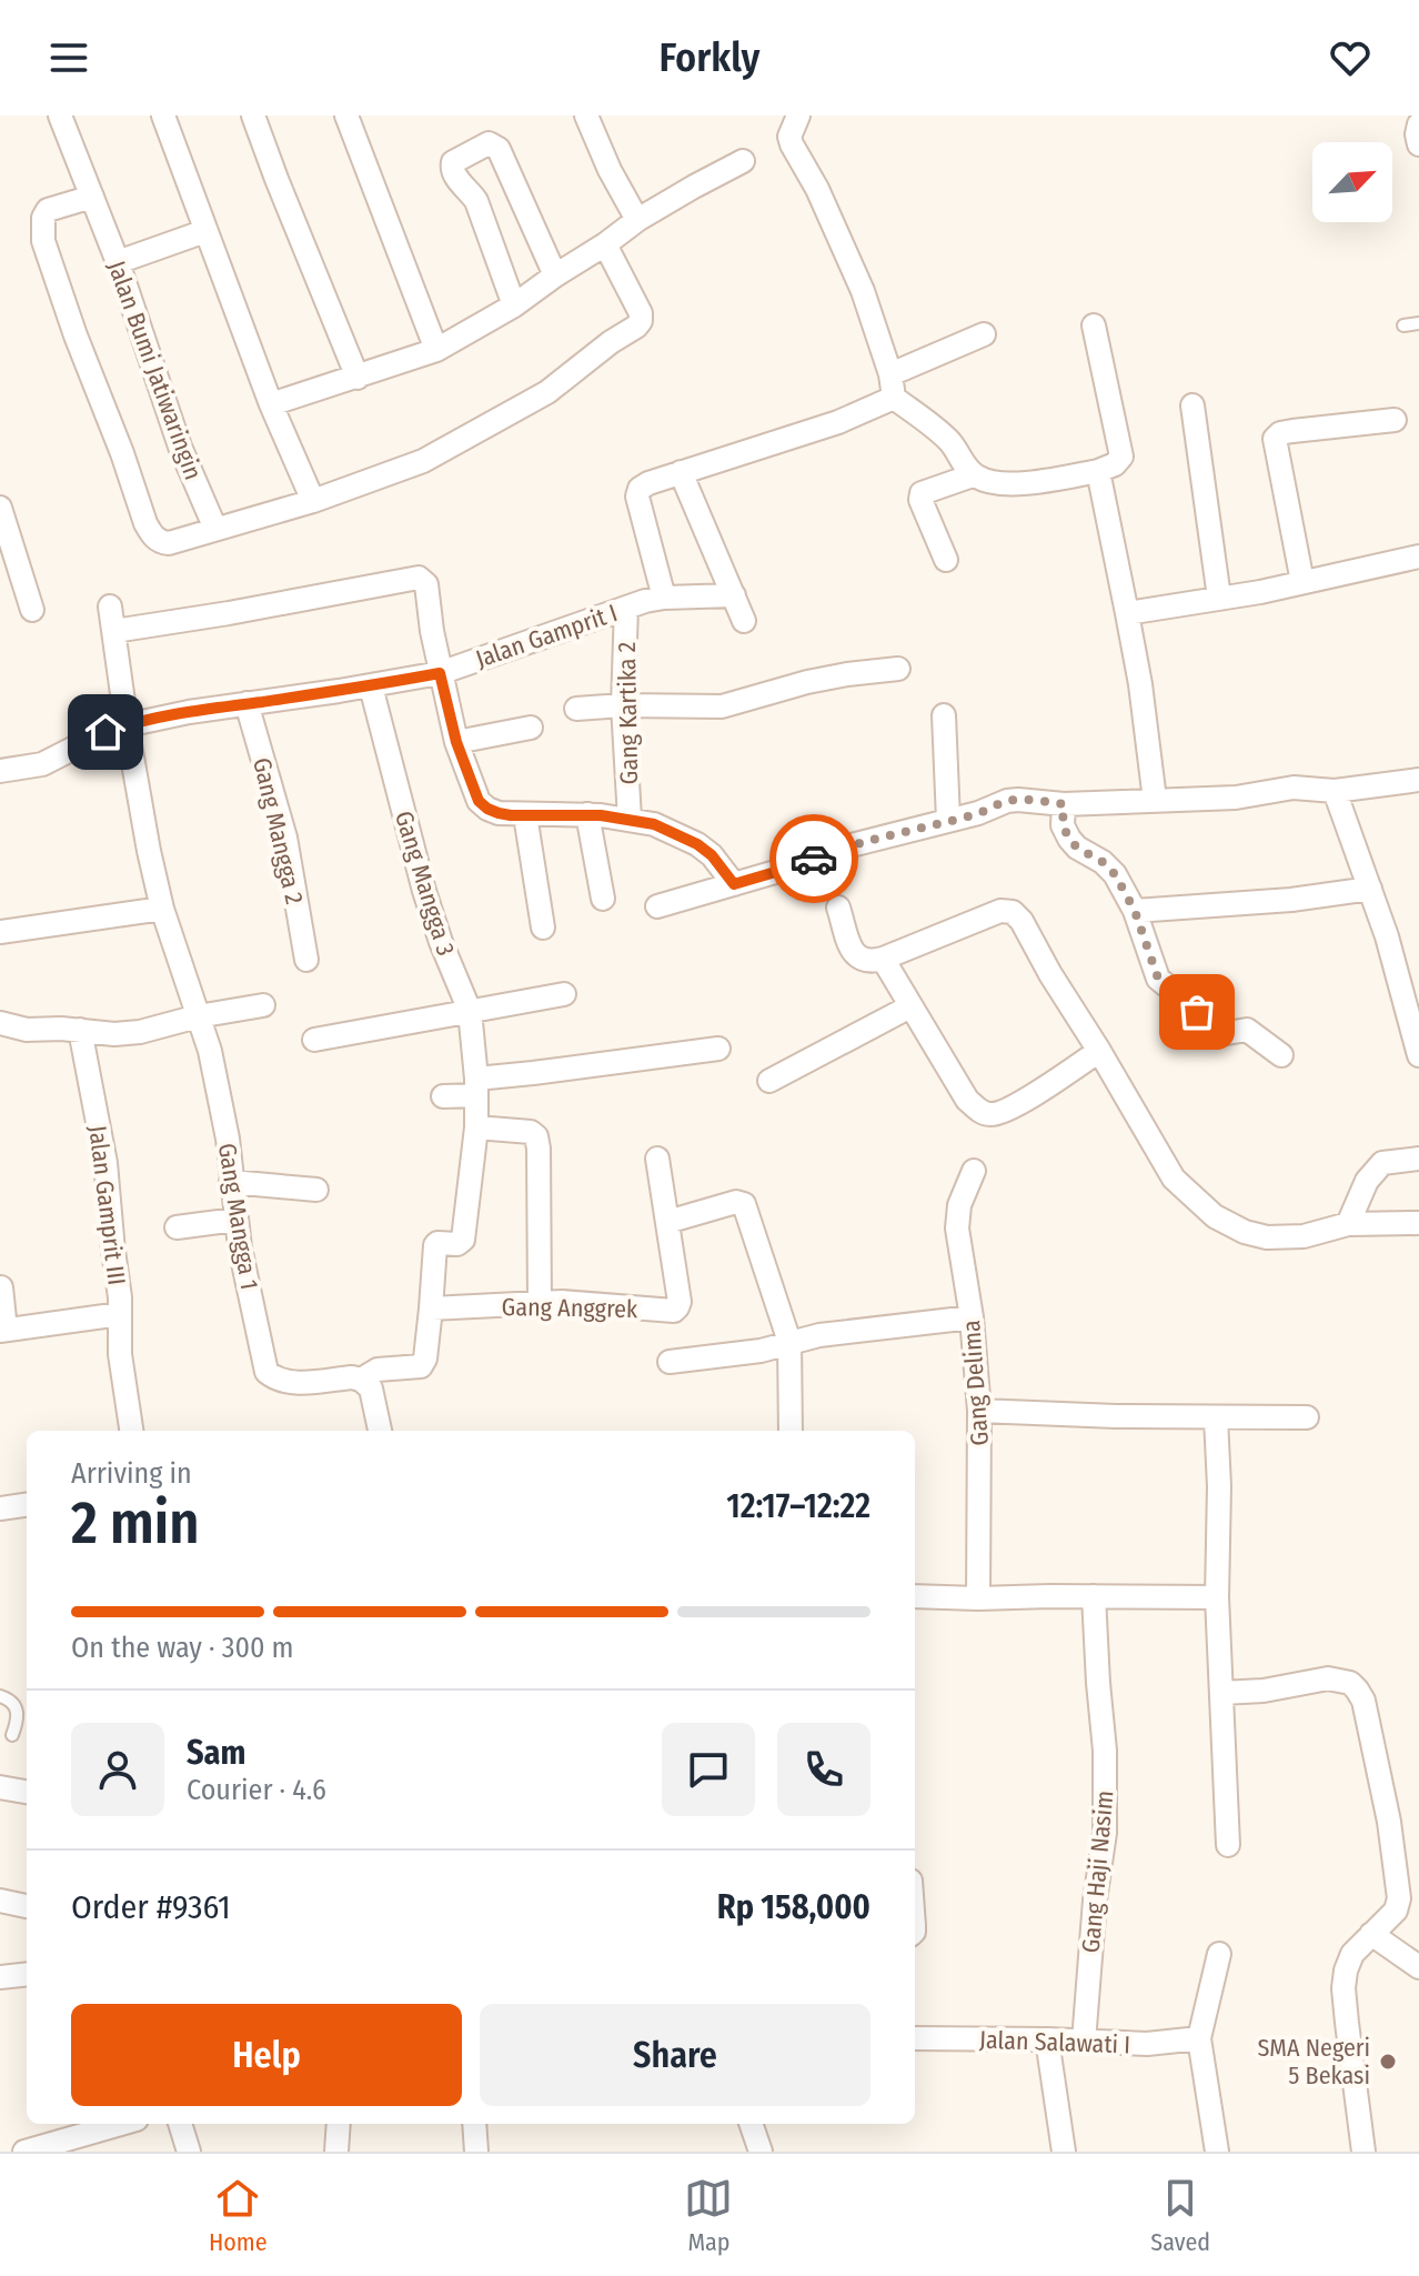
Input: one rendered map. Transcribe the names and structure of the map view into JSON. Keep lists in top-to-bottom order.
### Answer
{
  "streets": {
    "street": [
      "Jalan Bumi Jatiwaringin",
      "Jalan Gamprit I",
      "Gang Kartika 2",
      "Gang Mangga 2",
      "Gang Mangga 3",
      "Jalan Gamprit III",
      "Gang Mangga 1",
      "Gang Anggrek",
      "Gang Delima",
      "Gang Haji Nasim",
      "Jalan Salawati I"
    ]
  },
  "crossings": [
    ["Jalan Gamprit I", "Gang Kartika 2"],
    ["Jalan Gamprit I", "Gang Mangga 2"],
    ["Jalan Gamprit I", "Gang Mangga 3"],
    ["Jalan Gamprit I", "Gang Mangga 1"],
    ["Gang Mangga 3", "Gang Anggrek"],
    ["Gang Haji Nasim", "Jalan Salawati I"]
  ],
  "places": ["SMA Negeri 5 Bekasi"],
  "north": "top right",
  "page": {
    "header": "Forkly",
    "heading": ["2 min", "Arriving in", "12:17–12:22"],
    "panel": [
      "Sam",
      "Courier · 4.6",
      "Order #9361",
      "Rp 158,000"
    ],
    "bar": "On the way · 300 m",
    "buttons": ["Help", "Share"],
    "tabs": ["Home", "Map", "Saved"]
  }
}
